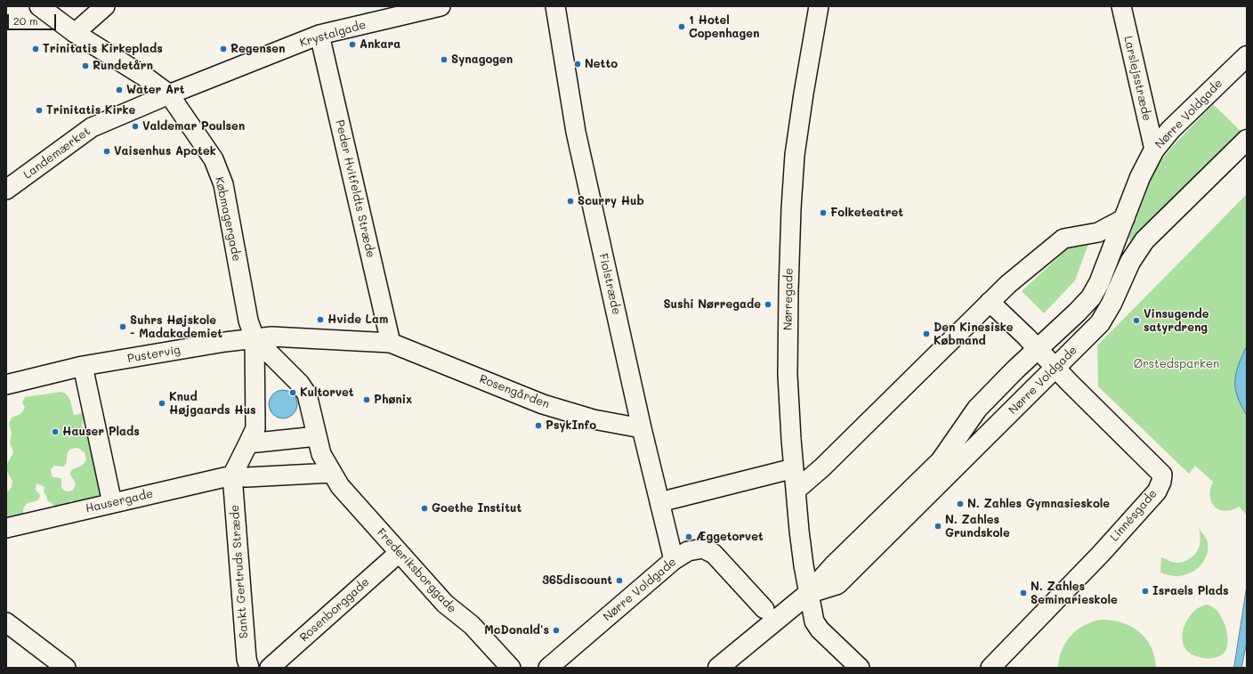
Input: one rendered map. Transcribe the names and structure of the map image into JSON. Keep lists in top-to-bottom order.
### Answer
{
  "streets": {
    "street": [
      "Krystalgade",
      "Larslejsstræde",
      "Nørre Voldgade",
      "Landemærket",
      "Peder Hvitfeldts Stræde",
      "Købmagergade",
      "Fiolstræde",
      "Nørregade",
      "Pustervig",
      "Rosengården",
      "Hausergade",
      "Linnésgade",
      "Frederiksborggade",
      "Sankt Gertruds Stræde",
      "Rosenborggade"
    ]
  },
  "crossings": [
    ["Krystalgade", "Landemærket"],
    ["Krystalgade", "Peder Hvitfeldts Stræde"],
    ["Krystalgade", "Købmagergade"],
    ["Larslejsstræde", "Nørre Voldgade"],
    ["Nørre Voldgade", "Fiolstræde"],
    ["Nørre Voldgade", "Nørregade"],
    ["Nørre Voldgade", "Linnésgade"],
    ["Landemærket", "Købmagergade"],
    ["Peder Hvitfeldts Stræde", "Rosengården"],
    ["Købmagergade", "Pustervig"],
    ["Fiolstræde", "Rosengården"],
    ["Hausergade", "Sankt Gertruds Stræde"],
    ["Frederiksborggade", "Rosenborggade"]
  ],
  "parks": ["Ørstedsparken"],
  "places": [
    "1 Hotel Copenhagen",
    "Ankara",
    "Trinitatis Kirkeplads",
    "Regensen",
    "Synagogen",
    "Netto",
    "Rundetårn",
    "Water Art",
    "Trinitatis Kirke",
    "Valdemar Poulsen",
    "Vaisenhus Apotek",
    "Scurry Hub",
    "Folketeatret",
    "Sushi Nørregade",
    "Hvide Lam",
    "Vinsugende satyrdreng",
    "Suhrs Højskole - Madakademiet",
    "Den Kinesiske Købmand",
    "Kultorvet",
    "Phønix",
    "Knud Højgaards Hus",
    "PsykInfo",
    "Hauser Plads",
    "N. Zahles Gymnasieskole",
    "Goethe Institut",
    "N. Zahles Grundskole",
    "Æggetorvet",
    "365discount",
    "Israels Plads",
    "N. Zahles Seminarieskole",
    "McDonald's"
  ],
  "scale_bar": "20 m"
}
